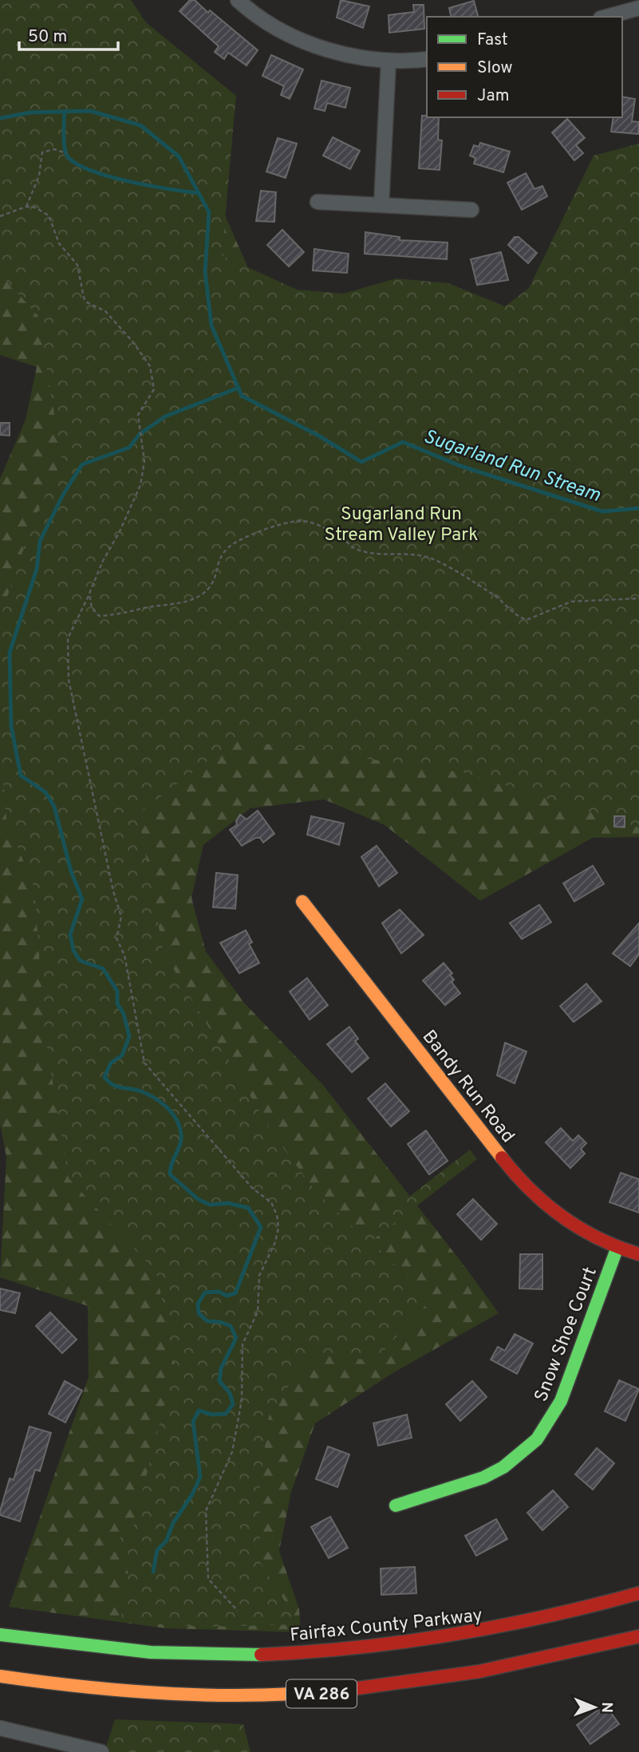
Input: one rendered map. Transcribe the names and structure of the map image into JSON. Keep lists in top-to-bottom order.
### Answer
{
  "streets": {
    "main road": [
      "Bandy Run Road",
      "Snow Shoe Court",
      "Fairfax County Parkway",
      "VA 286"
    ]
  },
  "crossings": [
    ["Bandy Run Road", "Snow Shoe Court"]
  ],
  "water": ["Sugarland Run Stream"],
  "parks": ["Sugarland Run Stream Valley Park"],
  "legend": ["Fast", "Slow", "Jam"],
  "scale_bar": "50 m",
  "north": "right"
}
